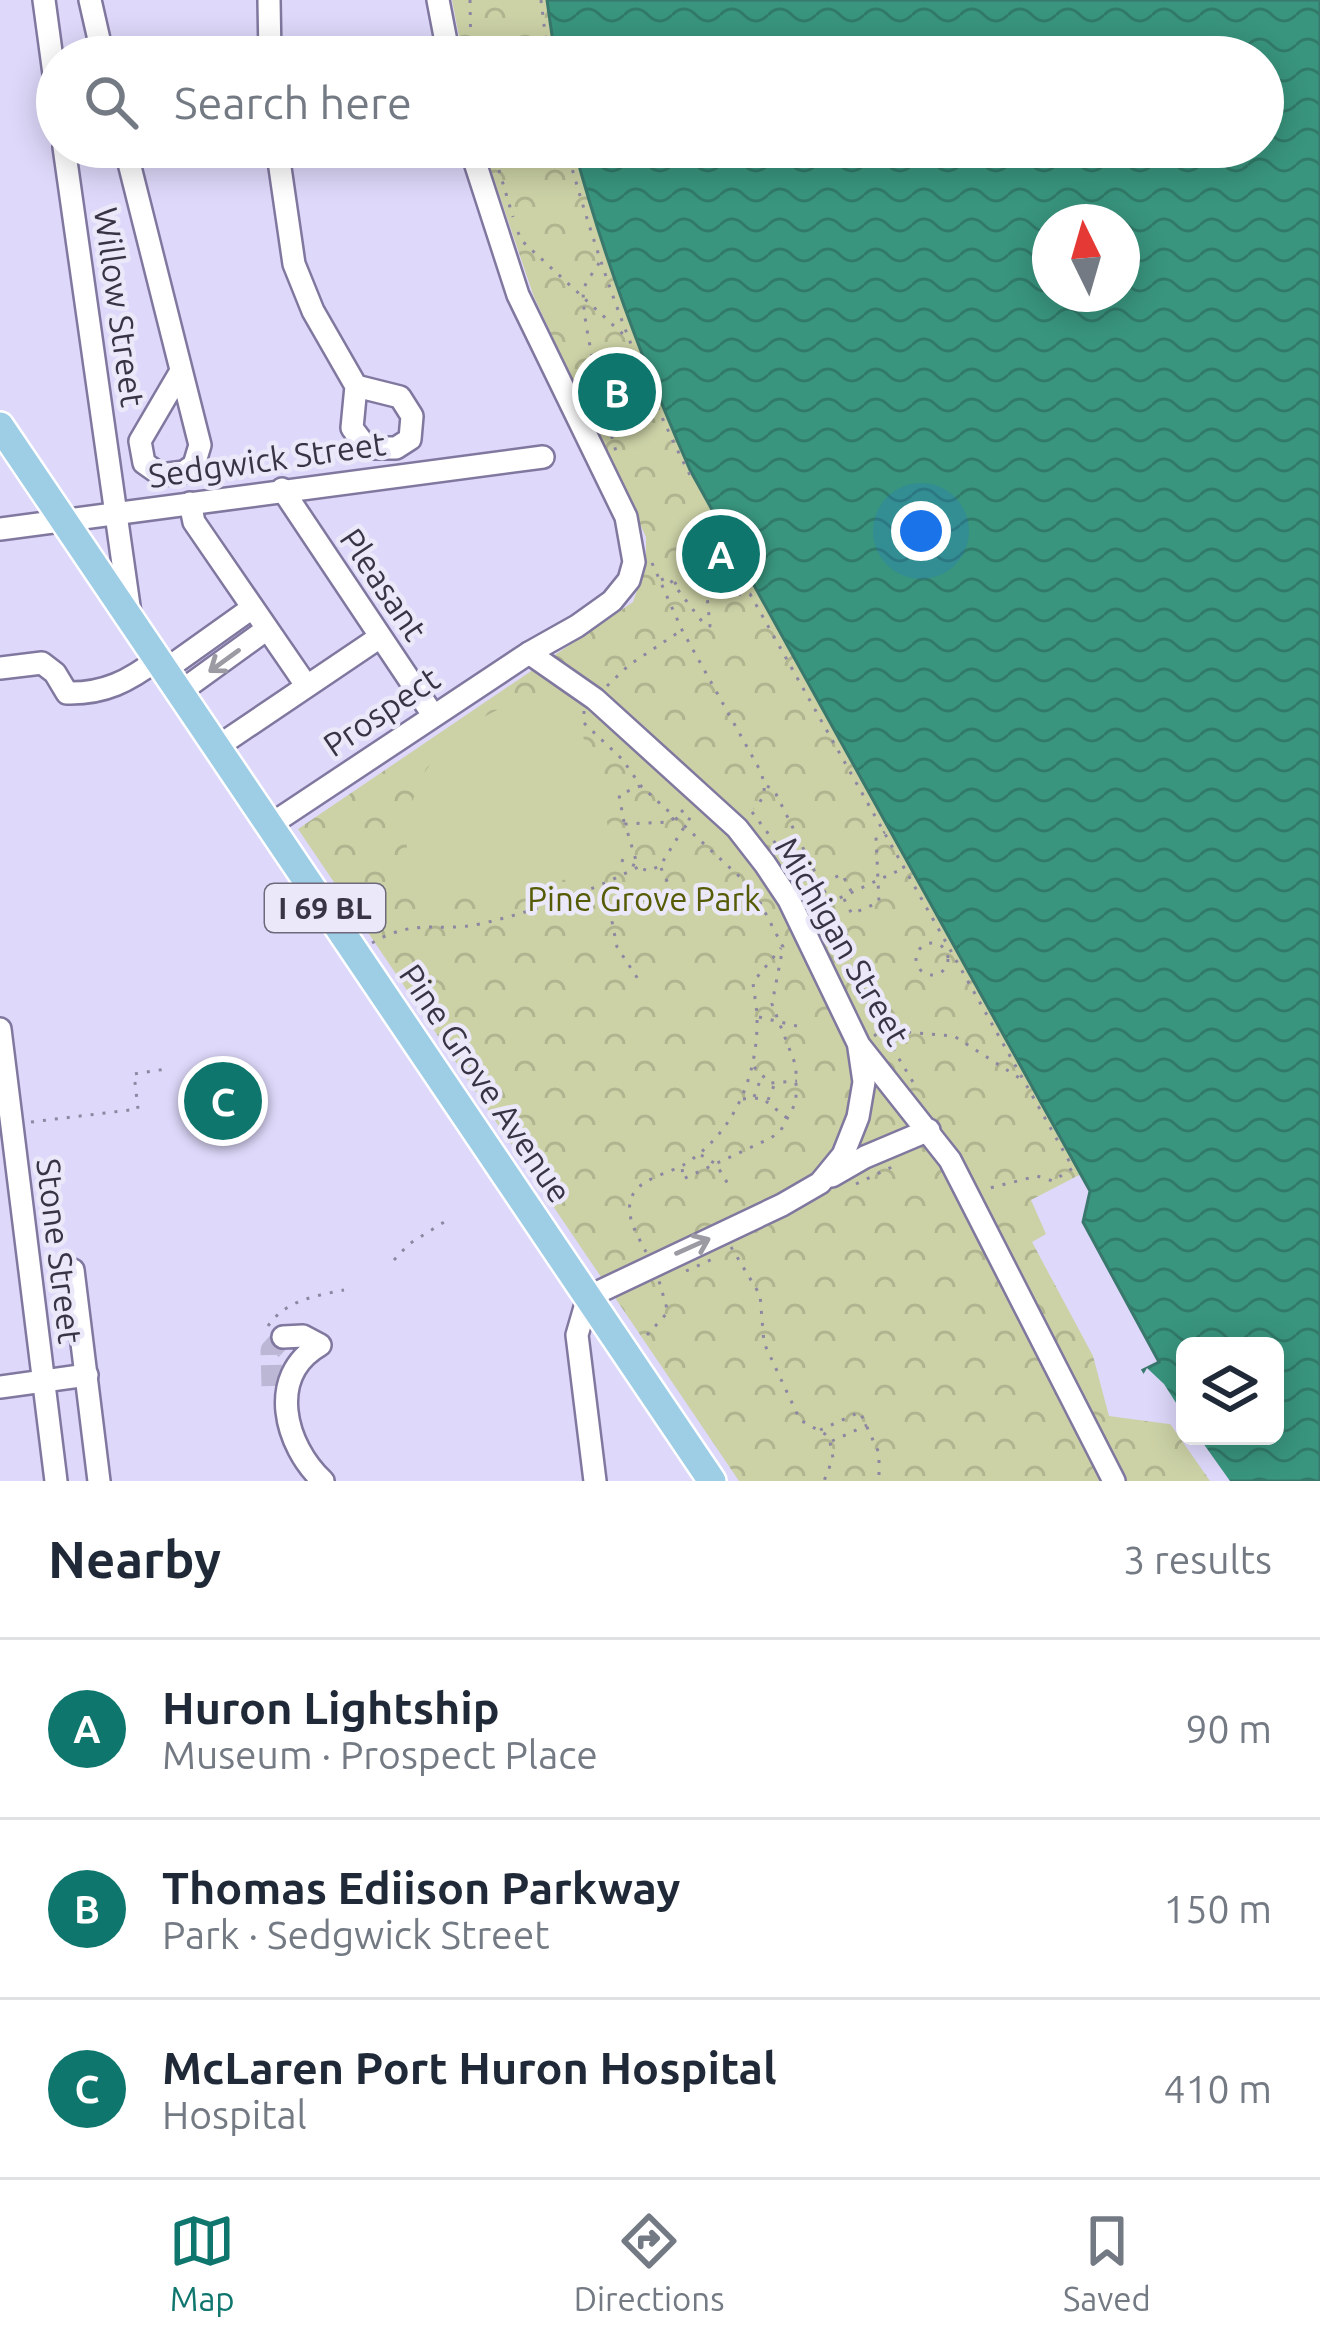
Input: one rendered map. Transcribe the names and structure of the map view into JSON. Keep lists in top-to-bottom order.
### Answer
{
  "streets": {
    "main road": ["I 69 BL", "Pine Grove Avenue"],
    "street": [
      "Willow Street",
      "Sedgwick Street",
      "Pleasant",
      "Prospect",
      "Michigan Street",
      "Stone Street"
    ]
  },
  "crossings": [
    ["Willow Street", "Sedgwick Street"],
    ["Willow Street", "Pine Grove Avenue"],
    ["Sedgwick Street", "Pleasant"],
    ["Sedgwick Street", "Pine Grove Avenue"],
    ["Pleasant", "Prospect"],
    ["Prospect", "Michigan Street"],
    ["Prospect", "Pine Grove Avenue"]
  ],
  "parks": ["Pine Grove Park"],
  "north": "top",
  "page": {
    "search": "Search here",
    "pins": ["B", "A", "C"],
    "heading": ["Nearby", "3 results"],
    "list": [
      {
        "mark": "A",
        "name": "Huron Lightship",
        "note": "Museum · Prospect Place",
        "value": "90 m"
      },
      {
        "mark": "B",
        "name": "Thomas Ediison Parkway",
        "note": "Park · Sedgwick Street",
        "value": "150 m"
      },
      {
        "mark": "C",
        "name": "McLaren Port Huron Hospital",
        "note": "Hospital",
        "value": "410 m"
      }
    ],
    "nav": ["Map", "Directions", "Saved"]
  }
}
